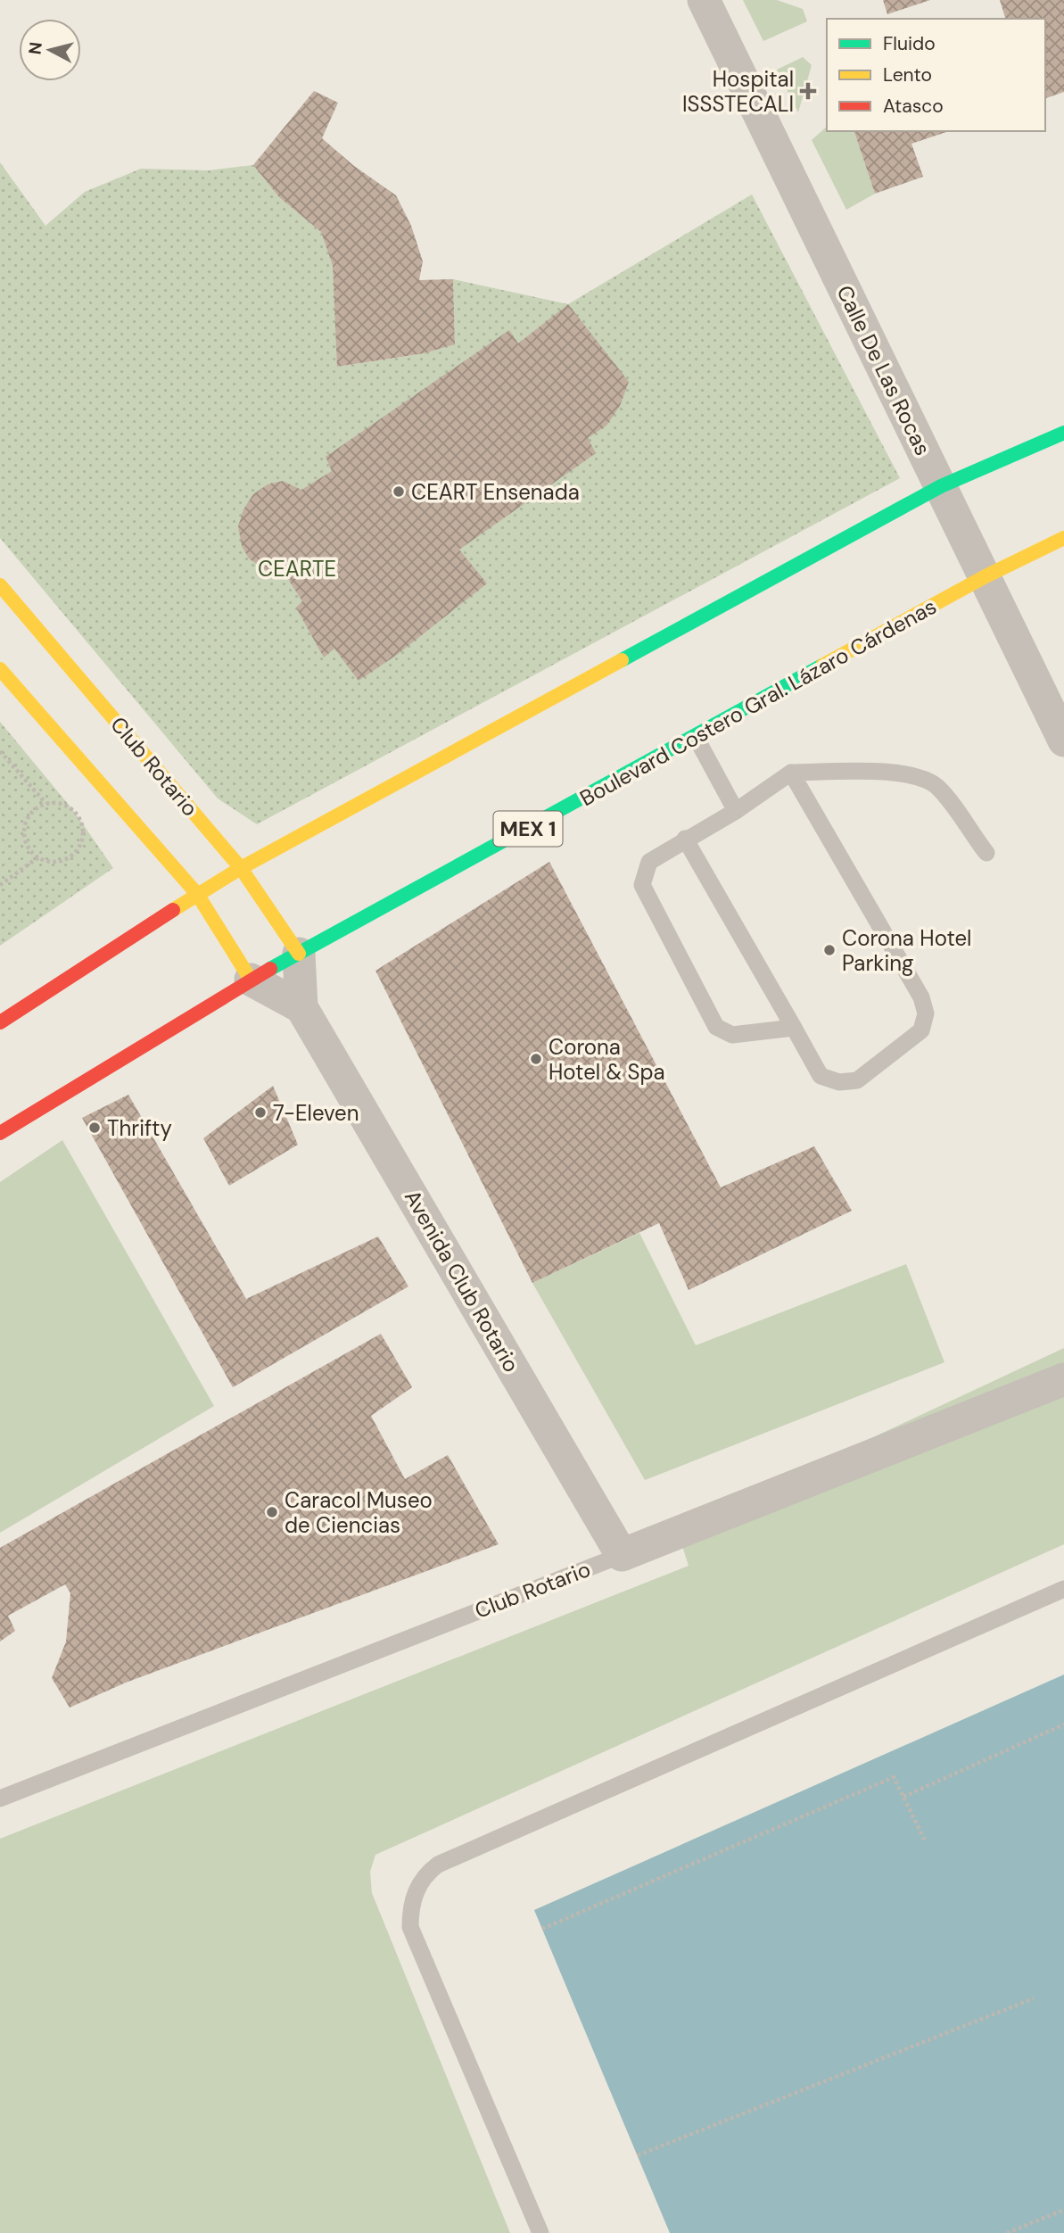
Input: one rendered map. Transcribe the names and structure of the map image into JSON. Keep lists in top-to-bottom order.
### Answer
{
  "streets": {
    "main road": ["Boulevard Costero Gral. Lázaro Cárdenas", "Club Rotario", "MEX 1"],
    "street": ["Calle De Las Rocas", "Avenida Club Rotario"]
  },
  "crossings": [
    ["Calle De Las Rocas", "Boulevard Costero Gral. Lázaro Cárdenas"],
    ["Boulevard Costero Gral. Lázaro Cárdenas", "Club Rotario"],
    ["Boulevard Costero Gral. Lázaro Cárdenas", "Avenida Club Rotario"],
    ["Club Rotario", "Avenida Club Rotario"]
  ],
  "parks": ["CEARTE"],
  "places": {
    "health": ["Hospital ISSSTECALI"],
    "other": [
      "CEART Ensenada",
      "Corona Hotel Parking",
      "Corona Hotel & Spa",
      "7-Eleven",
      "Thrifty",
      "Caracol Museo de Ciencias"
    ]
  },
  "legend": ["Fluido", "Lento", "Atasco"],
  "north": "left"
}
